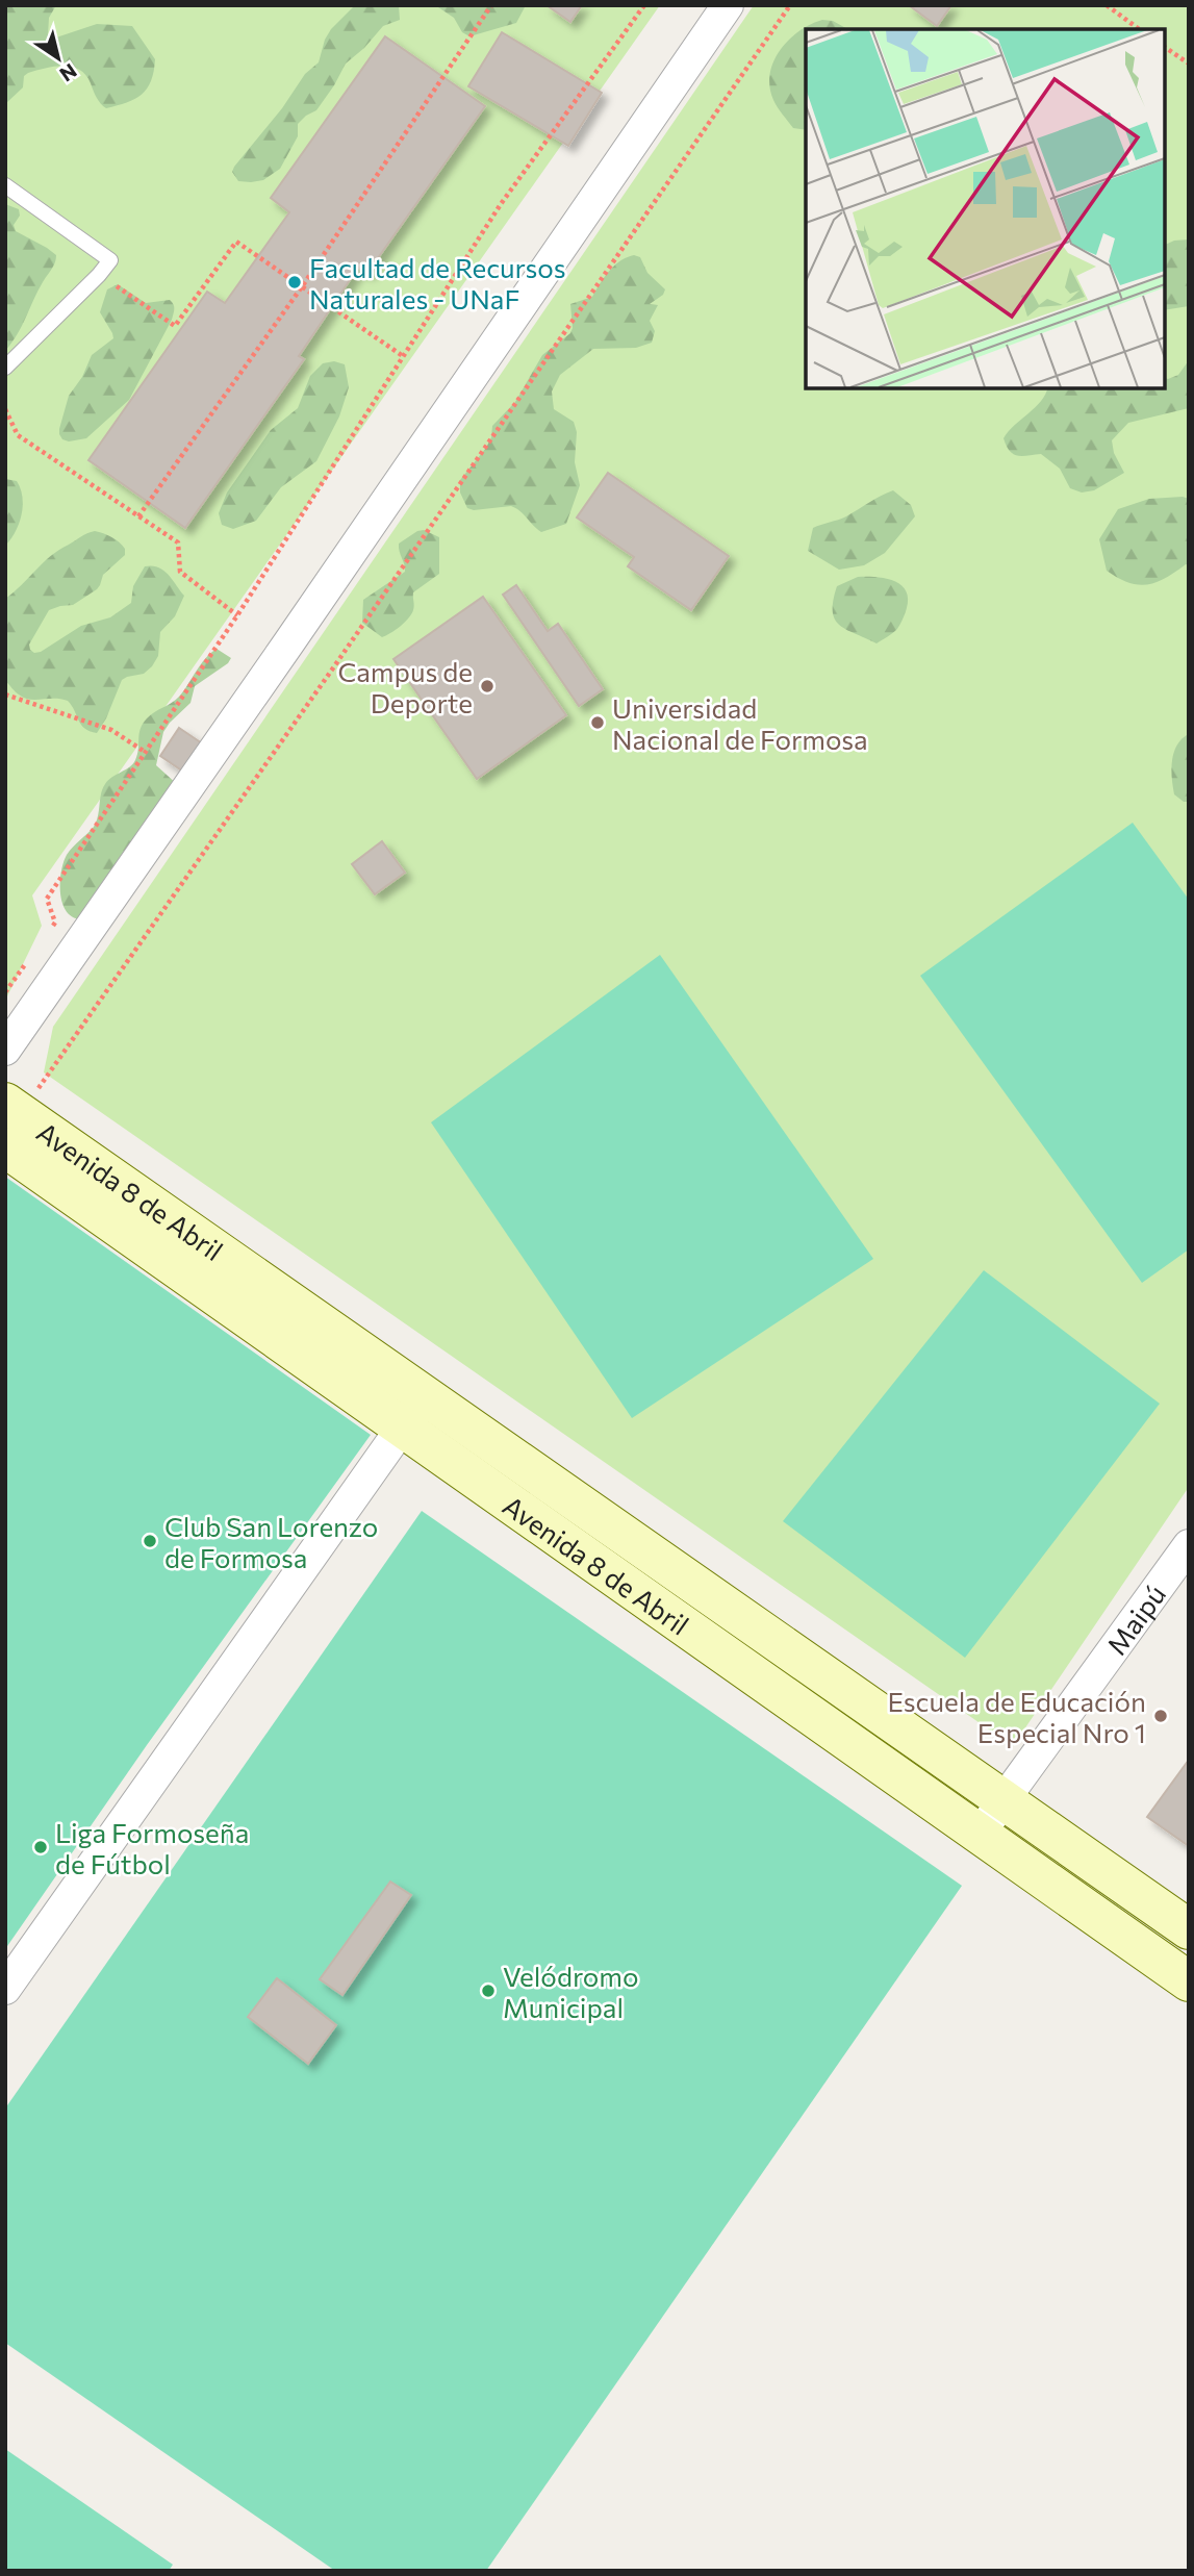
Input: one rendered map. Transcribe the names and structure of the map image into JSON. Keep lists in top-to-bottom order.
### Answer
{
  "streets": {
    "main road": ["Avenida 8 de Abril"],
    "street": ["Maipú"]
  },
  "crossings": [
    ["Avenida 8 de Abril", "Maipú"]
  ],
  "places": [
    "Facultad de Recursos Naturales - UNaF",
    "Campus de Deporte",
    "Universidad Nacional de Formosa",
    "Club San Lorenzo de Formosa",
    "Escuela de Educación Especial Nro 1",
    "Liga Formoseña de Fútbol",
    "Velódromo Municipal"
  ],
  "north": "bottom right"
}
